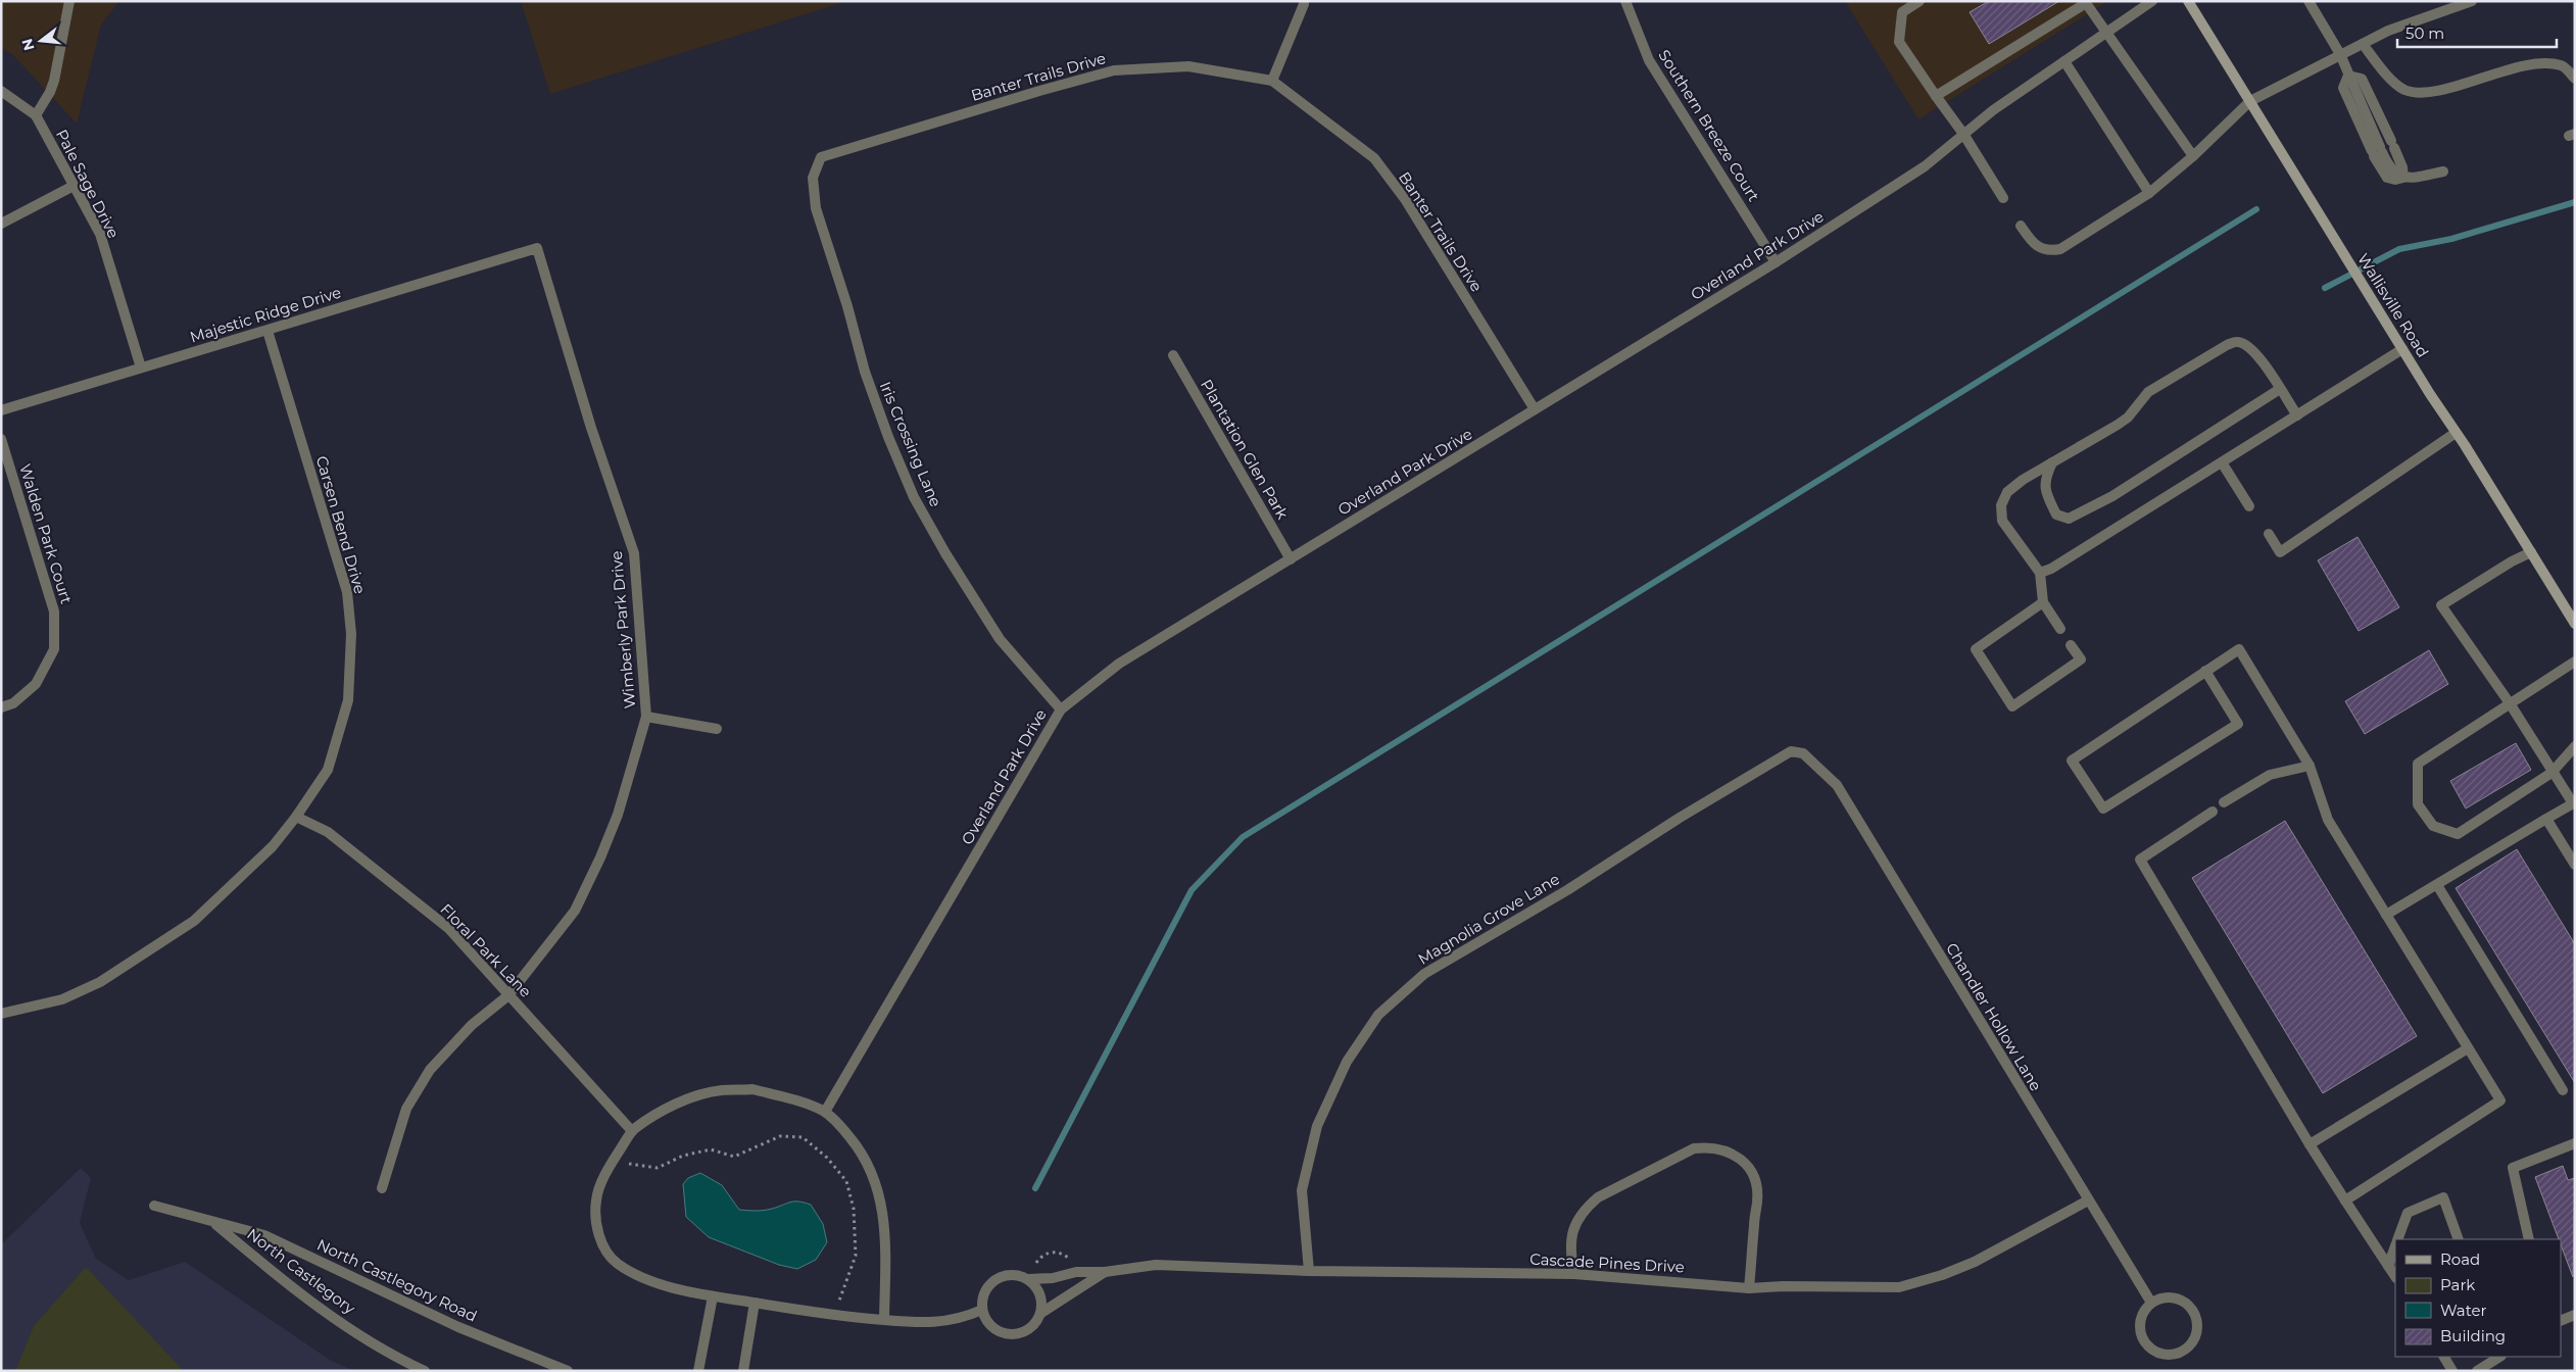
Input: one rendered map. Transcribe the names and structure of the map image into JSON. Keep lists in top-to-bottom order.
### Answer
{
  "streets": {
    "main road": ["Wallisville Road"],
    "street": [
      "Banter Trails Drive",
      "Southern Breeze Court",
      "Pale Sage Drive",
      "Overland Park Drive",
      "Majestic Ridge Drive",
      "Iris Crossing Lane",
      "Plantation Glen Park",
      "Carsen Bend Drive",
      "Walden Park Court",
      "Wimberly Park Drive",
      "Magnolia Grove Lane",
      "Floral Park Lane",
      "Chandler Hollow Lane",
      "Cascade Pines Drive",
      "North Castlegory",
      "North Castlegory Road"
    ]
  },
  "crossings": [
    ["Banter Trails Drive", "Overland Park Drive"],
    ["Banter Trails Drive", "Iris Crossing Lane"],
    ["Southern Breeze Court", "Overland Park Drive"],
    ["Pale Sage Drive", "Majestic Ridge Drive"],
    ["Overland Park Drive", "Iris Crossing Lane"],
    ["Overland Park Drive", "Plantation Glen Park"],
    ["Majestic Ridge Drive", "Carsen Bend Drive"],
    ["Majestic Ridge Drive", "Wimberly Park Drive"],
    ["Carsen Bend Drive", "Floral Park Lane"],
    ["Wimberly Park Drive", "Floral Park Lane"],
    ["Magnolia Grove Lane", "Chandler Hollow Lane"],
    ["Magnolia Grove Lane", "Cascade Pines Drive"],
    ["Chandler Hollow Lane", "Cascade Pines Drive"],
    ["North Castlegory", "North Castlegory Road"]
  ],
  "legend": [
    "Road",
    "Park",
    "Water",
    "Building"
  ],
  "scale_bar": "50 m",
  "north": "left"
}
